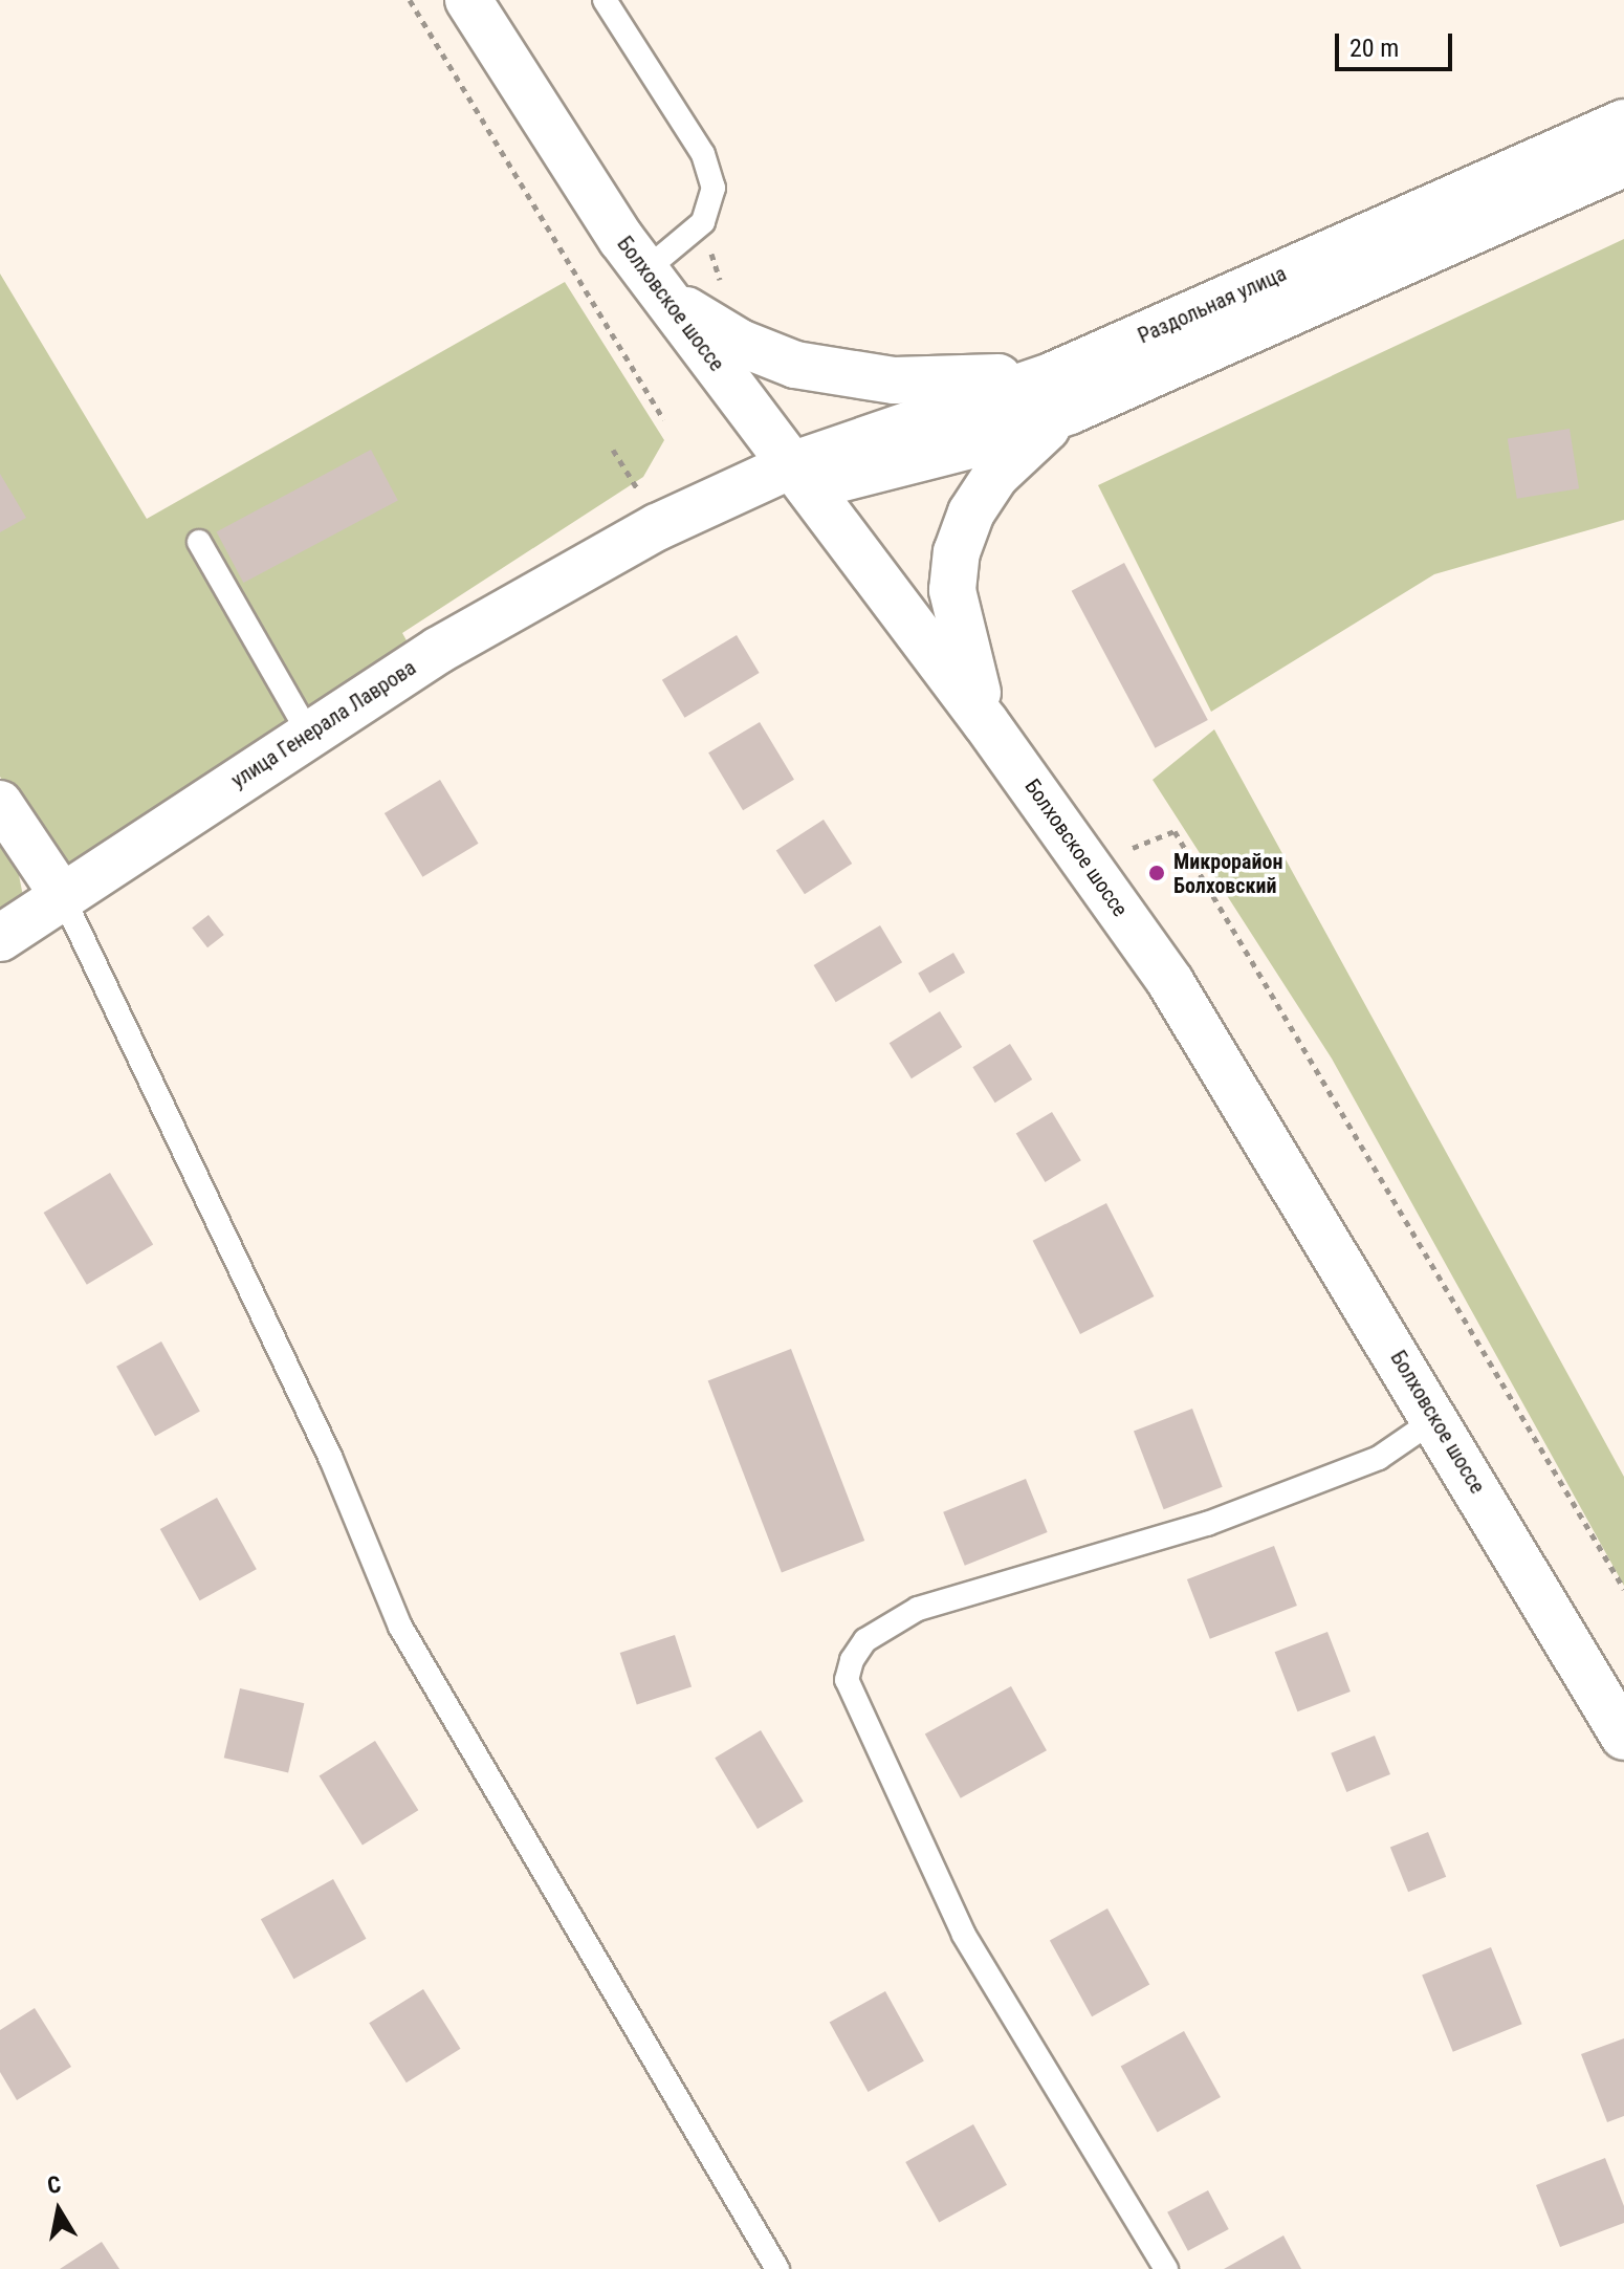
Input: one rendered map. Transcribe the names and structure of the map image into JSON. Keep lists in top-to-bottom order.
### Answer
{
  "streets": {
    "main road": ["Болховское шоссе", "Раздольная улица", "улица Генерала Лаврова"]
  },
  "crossings": [
    ["Болховское шоссе", "Раздольная улица"],
    ["Болховское шоссе", "улица Генерала Лаврова"],
    ["Раздольная улица", "улица Генерала Лаврова"]
  ],
  "places": ["Микрорайон Болховский"],
  "scale_bar": "20 m",
  "north": "top"
}
